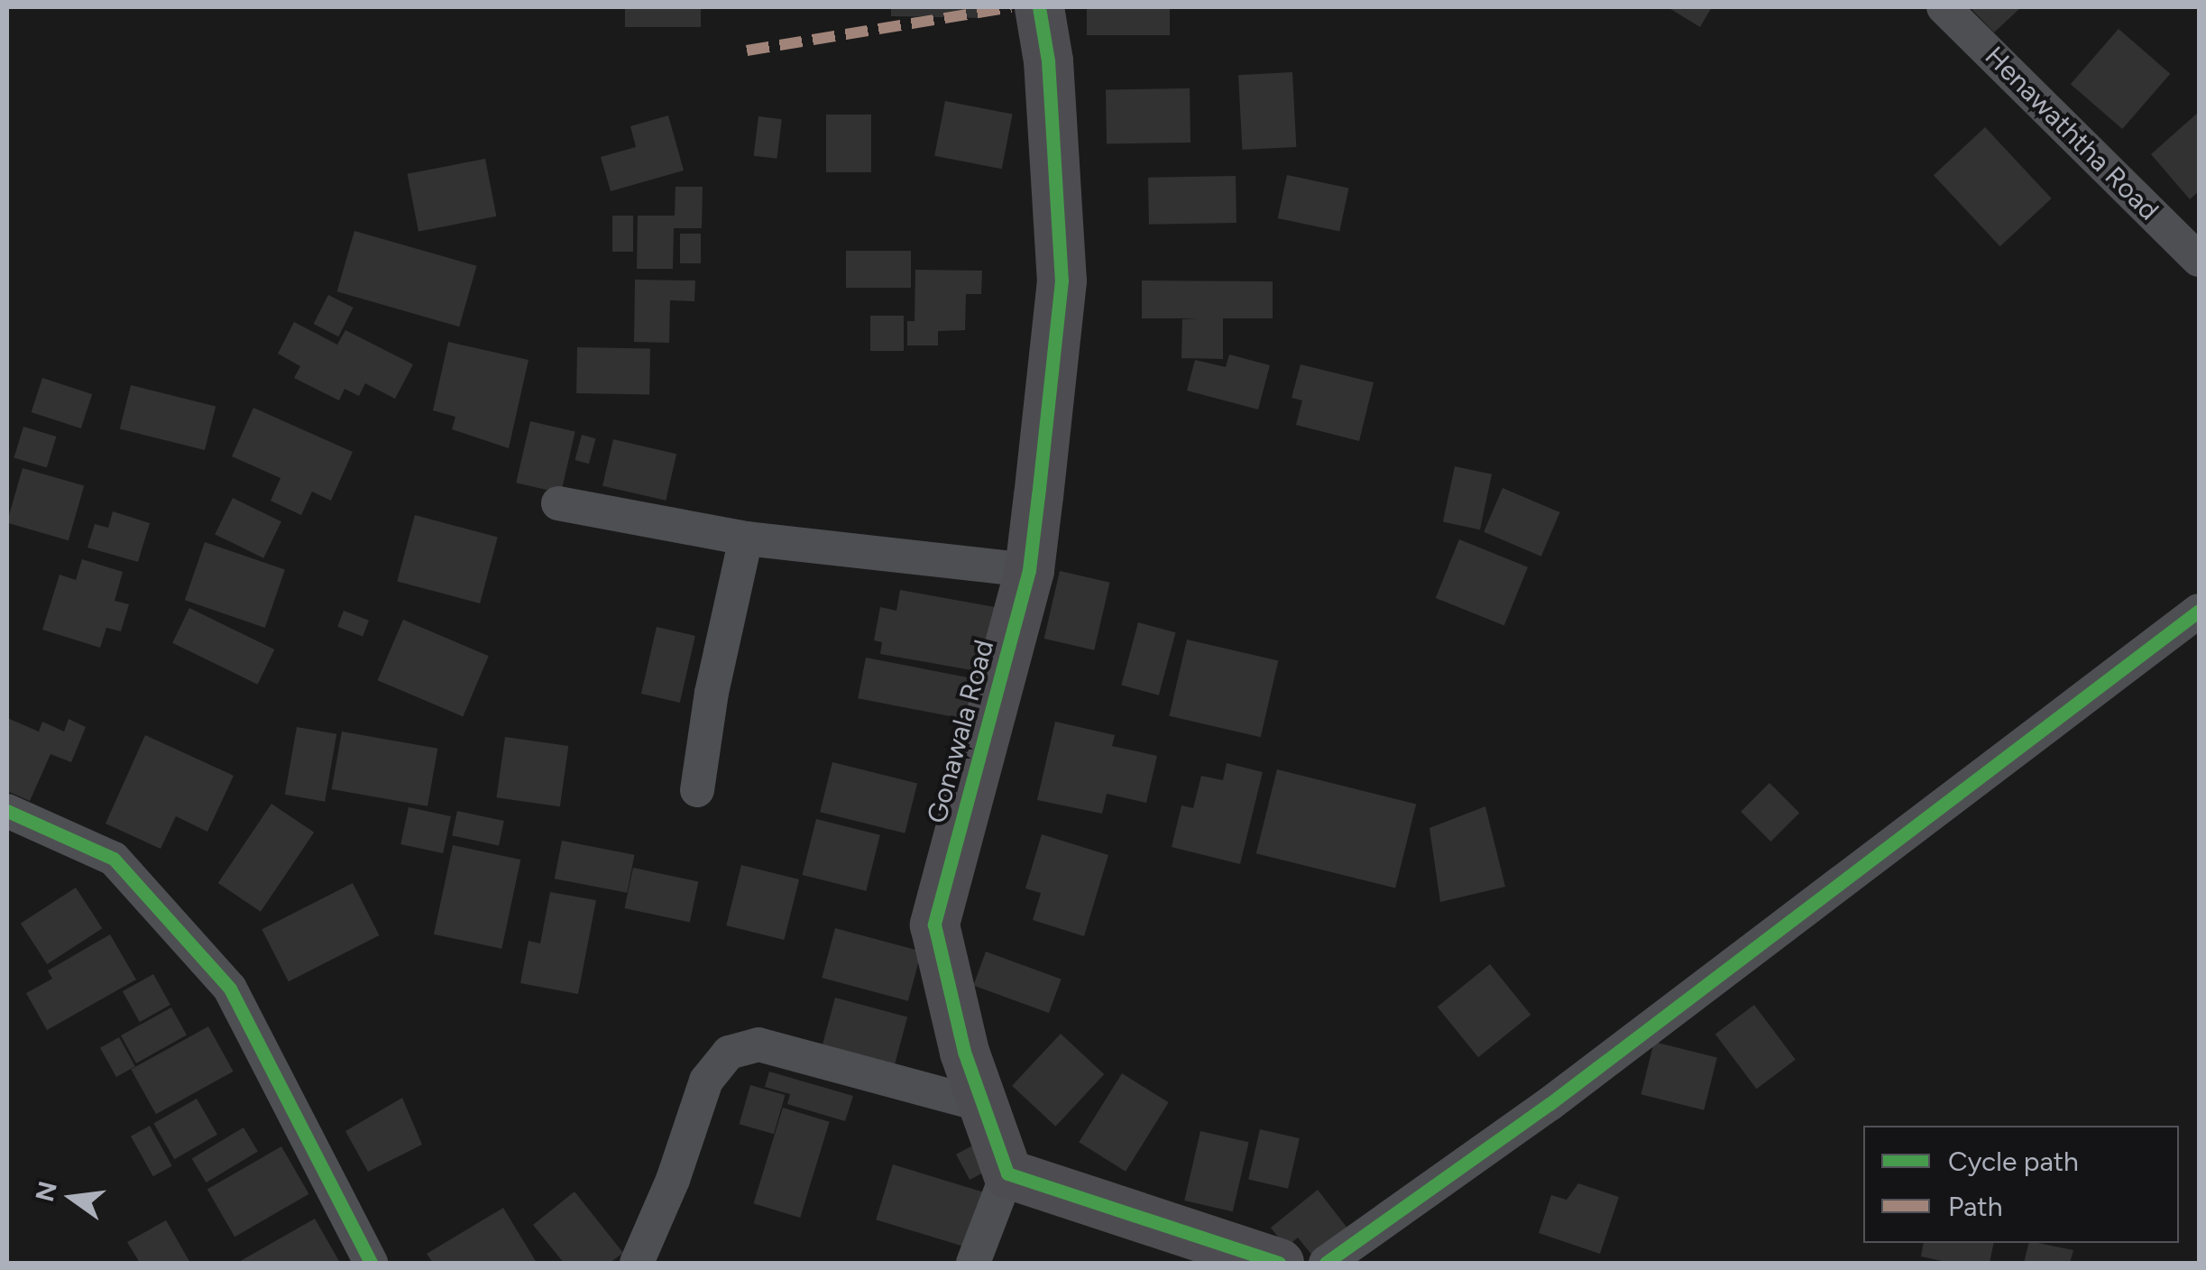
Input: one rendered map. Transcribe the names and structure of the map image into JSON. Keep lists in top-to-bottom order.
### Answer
{
  "streets": {
    "street": ["Henawaththa Road", "Gonawala Road"]
  },
  "legend": ["Cycle path", "Path"],
  "north": "left"
}
